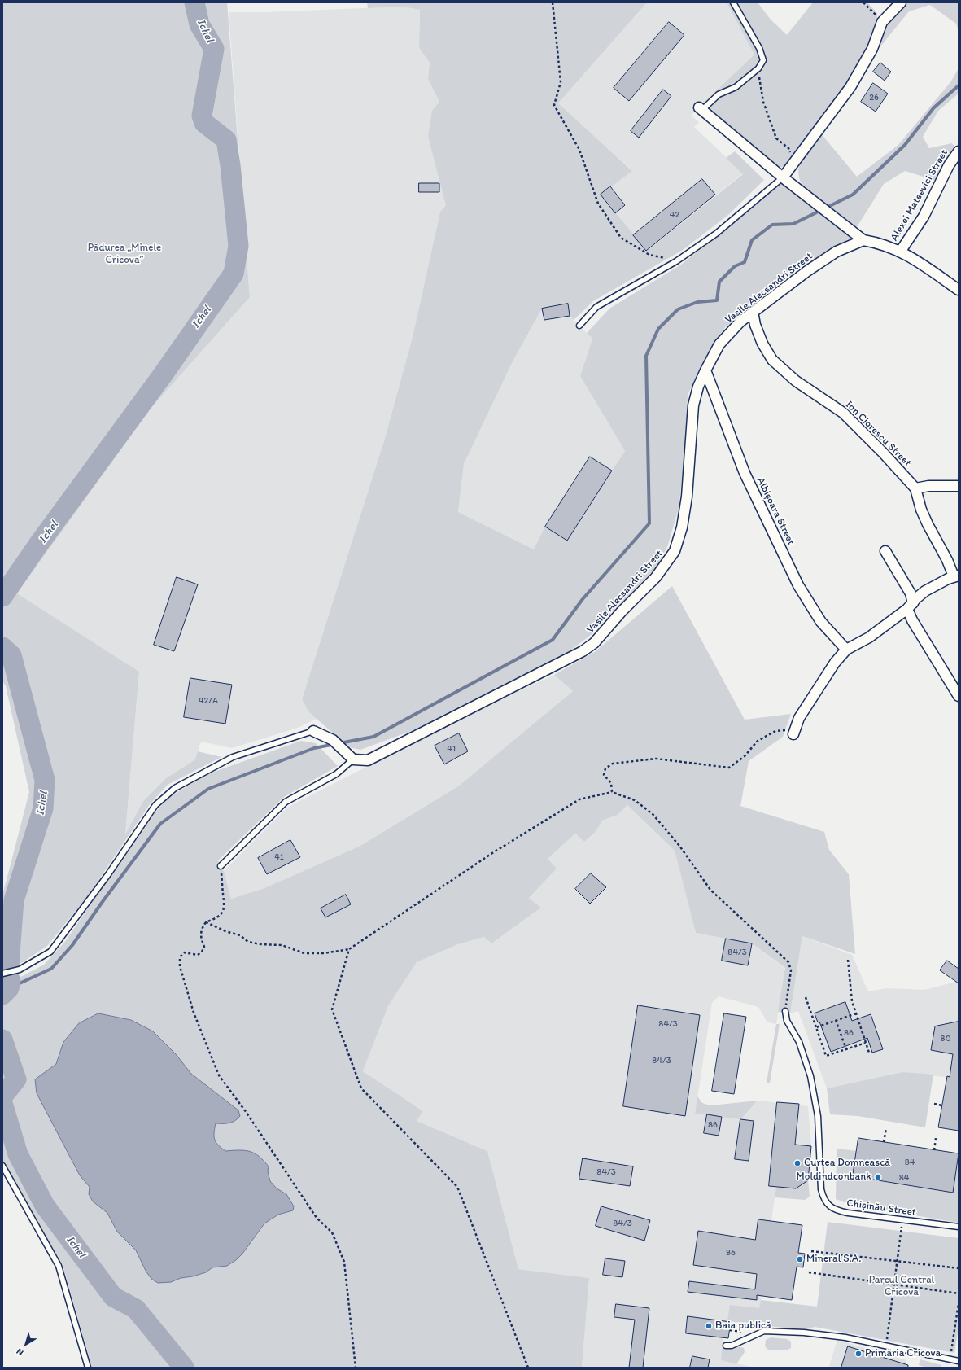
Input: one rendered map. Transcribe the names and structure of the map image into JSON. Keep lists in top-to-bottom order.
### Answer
{
  "streets": {
    "street": [
      "Alexei Mateevici Street",
      "Vasile Alecsandri Street",
      "Ion Ciorescu Street",
      "Albișoara Street"
    ],
    "lane": ["Chișinău Street"]
  },
  "crossings": [
    ["Vasile Alecsandri Street", "Ion Ciorescu Street"],
    ["Vasile Alecsandri Street", "Albișoara Street"]
  ],
  "water": ["Ichel"],
  "parks": ["Pădurea „Minele Cricova”", "Parcul Central Cricova"],
  "places": [
    "Curtea Domnească",
    "Moldindconbank",
    "Mineral S.A.",
    "Baia publică",
    "Primăria Cricova"
  ],
  "house_numbers": [
    "26",
    "42",
    "42/A",
    "41",
    "41",
    "84/3",
    "84/3",
    "86",
    "80",
    "84/3",
    "86",
    "84",
    "84/3",
    "84",
    "84/3",
    "86"
  ],
  "north": "bottom left"
}
